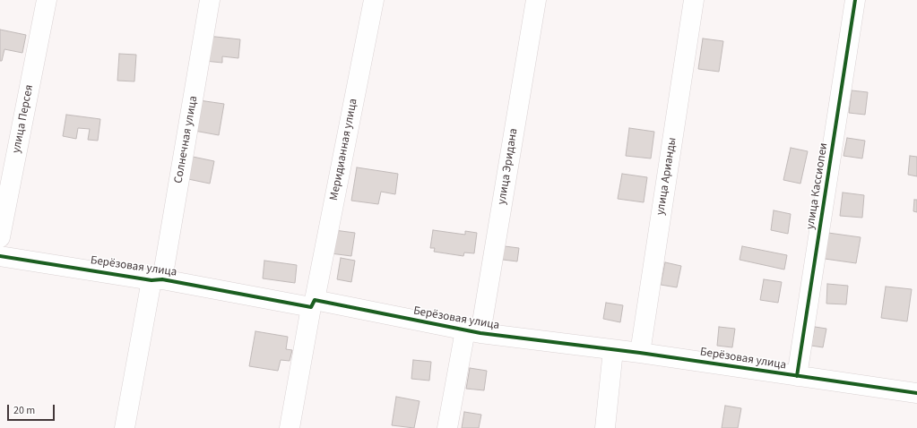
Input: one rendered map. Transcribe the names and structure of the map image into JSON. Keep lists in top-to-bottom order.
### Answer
{
  "streets": {
    "street": [
      "улица Персея",
      "Солнечная улица",
      "Меридианная улица",
      "улица Эридана",
      "улица Арианды",
      "улица Кассиопеи",
      "Берёзовая улица"
    ]
  },
  "crossings": [
    ["Солнечная улица", "Берёзовая улица"],
    ["Меридианная улица", "Берёзовая улица"],
    ["улица Эридана", "Берёзовая улица"],
    ["улица Арианды", "Берёзовая улица"],
    ["улица Кассиопеи", "Берёзовая улица"]
  ],
  "scale_bar": "20 m"
}
